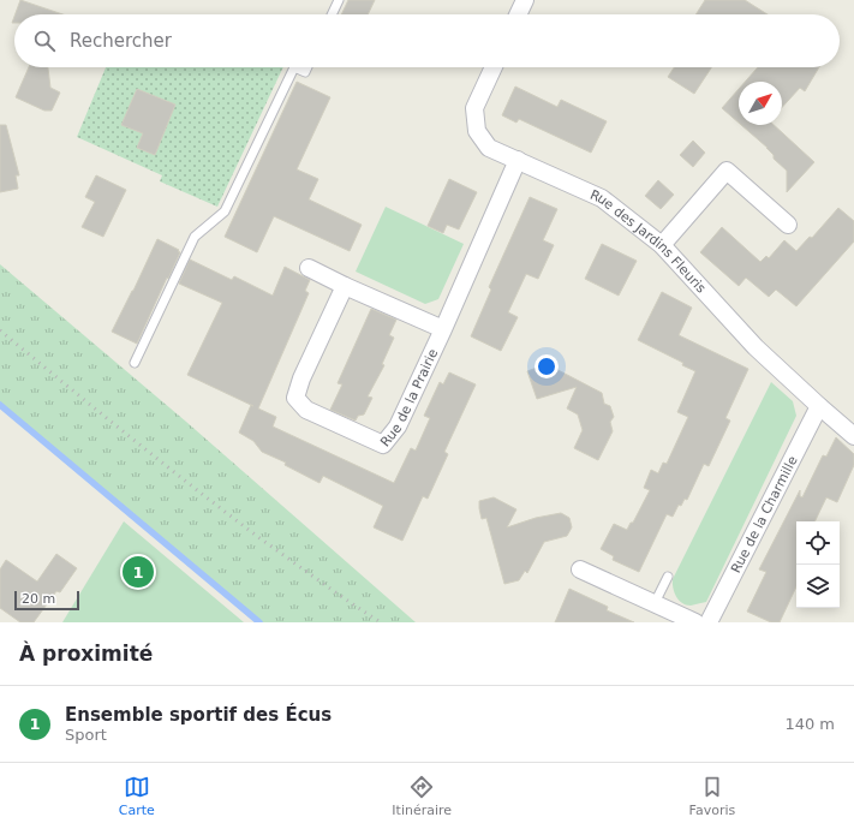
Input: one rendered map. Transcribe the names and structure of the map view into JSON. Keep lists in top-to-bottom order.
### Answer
{
  "streets": {
    "street": ["Rue des Jardins Fleuris", "Rue de la Prairie", "Rue de la Charmille"]
  },
  "crossings": [
    ["Rue des Jardins Fleuris", "Rue de la Prairie"],
    ["Rue des Jardins Fleuris", "Rue de la Charmille"]
  ],
  "scale_bar": "20 m",
  "north": "top right",
  "page": {
    "search": "Rechercher",
    "pins": "1",
    "scale": "20 m",
    "heading": "À proximité",
    "list": [
      {
        "mark": "1",
        "name": "Ensemble sportif des Écus",
        "note": "Sport",
        "value": "140 m"
      }
    ],
    "nav": ["Carte", "Itinéraire", "Favoris"]
  }
}
